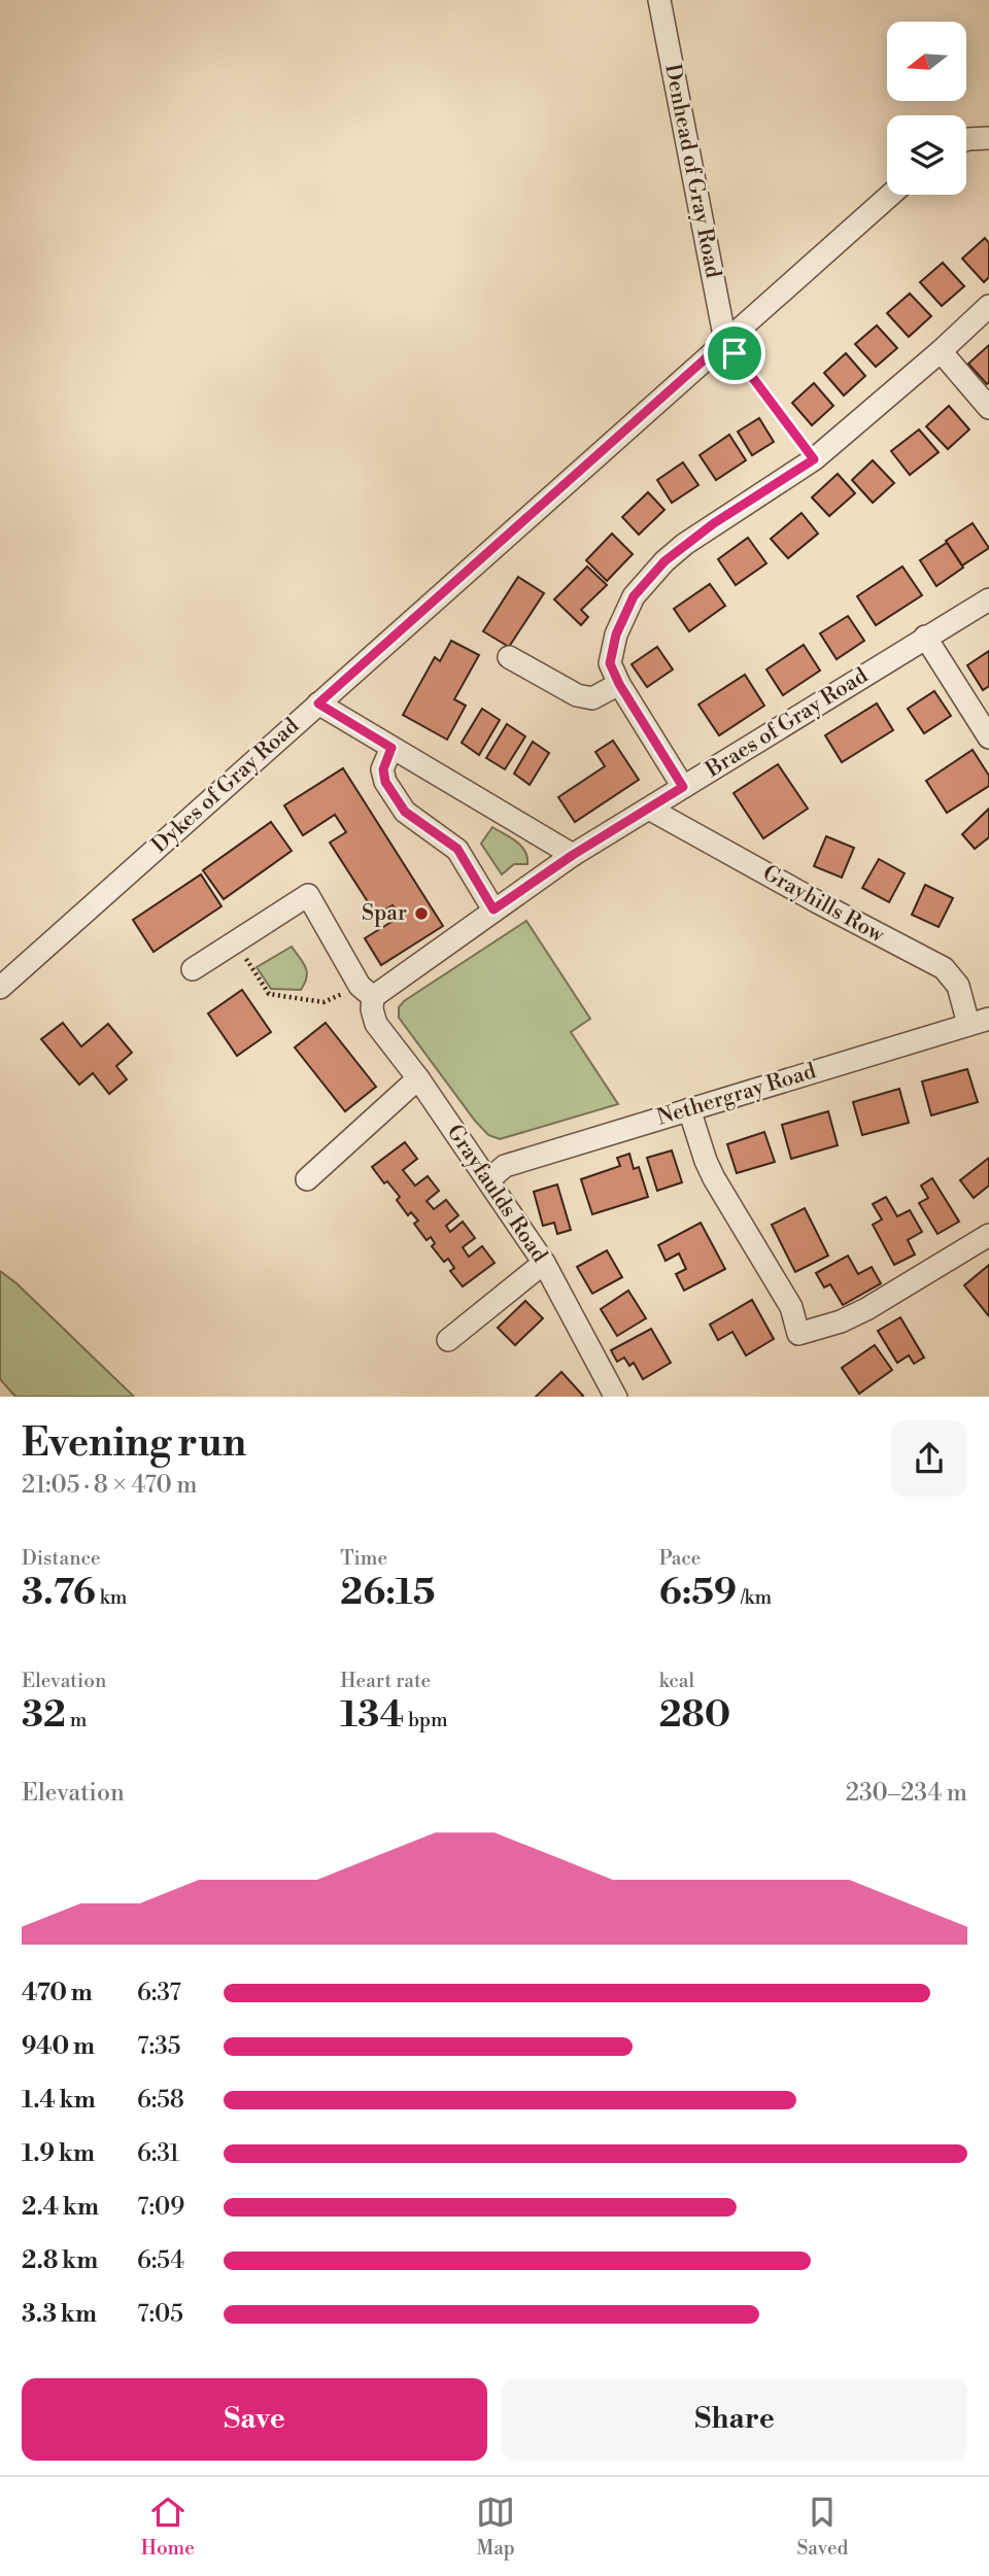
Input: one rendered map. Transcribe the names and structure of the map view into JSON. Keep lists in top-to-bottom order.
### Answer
{
  "streets": {
    "street": [
      "Denhead of Gray Road",
      "Braes of Gray Road",
      "Dykes of Gray Road",
      "Grayhills Row",
      "Nethergray Road",
      "Grayfaulds Road"
    ]
  },
  "crossings": [
    ["Denhead of Gray Road", "Dykes of Gray Road"],
    ["Braes of Gray Road", "Grayhills Row"],
    ["Braes of Gray Road", "Grayfaulds Road"],
    ["Grayhills Row", "Nethergray Road"],
    ["Nethergray Road", "Grayfaulds Road"]
  ],
  "places": ["Spar"],
  "north": "left",
  "page": {
    "heading": ["Evening run", "21:05 · 8 × 470 m"],
    "stats": [
      ["Distance", "3.76 km"],
      ["Time", "26:15"],
      ["Pace", "6:59 /km"],
      ["Elevation", "32 m"],
      ["Heart rate", "134 bpm"],
      ["kcal", "280"]
    ],
    "chart": ["Elevation", "230–234 m"],
    "list": [
      {
        "name": "470 m",
        "note": "6:37"
      },
      {
        "name": "940 m",
        "note": "7:35"
      },
      {
        "name": "1.4 km",
        "note": "6:58"
      },
      {
        "name": "1.9 km",
        "note": "6:31"
      },
      {
        "name": "2.4 km",
        "note": "7:09"
      },
      {
        "name": "2.8 km",
        "note": "6:54"
      },
      {
        "name": "3.3 km",
        "note": "7:05"
      }
    ],
    "buttons": ["Save", "Share"],
    "tabs": ["Home", "Map", "Saved"]
  }
}
